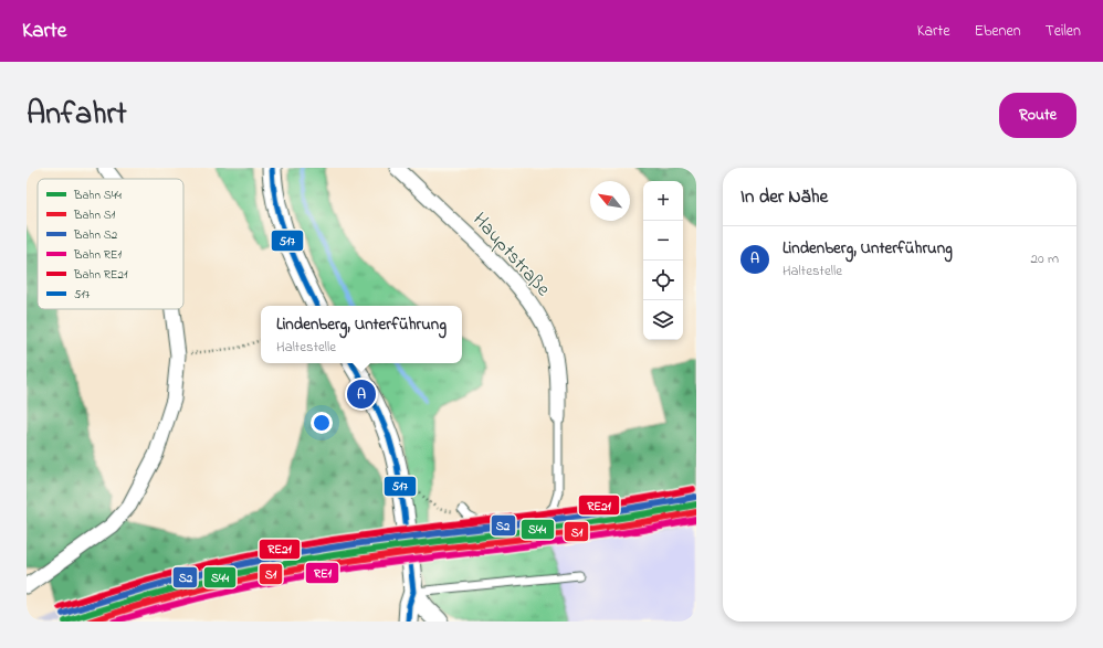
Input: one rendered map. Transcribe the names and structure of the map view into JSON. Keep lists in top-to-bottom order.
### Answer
{
  "streets": {
    "street": ["Hauptstraße"]
  },
  "lines": [
    "transit line 517",
    "rail line RE21",
    "rail line S2",
    "rail line S44",
    "rail line S1",
    "rail line RE1"
  ],
  "legend": [
    "Bahn S44",
    "Bahn S1",
    "Bahn S2",
    "Bahn RE1",
    "Bahn RE21",
    "517"
  ],
  "north": "top left",
  "page": {
    "header": "Karte",
    "nav": ["Karte", "Ebenen", "Teilen"],
    "title": "Anfahrt",
    "buttons": "Route",
    "heading": "In der Nähe",
    "map_buttons": ["+", "−"],
    "list": [
      {
        "mark": "A",
        "name": "Lindenberg, Unterführung",
        "note": "Haltestelle",
        "value": "20 m"
      }
    ],
    "popup": ["Lindenberg, Unterführung", "Haltestelle"],
    "pins": "A"
  }
}
